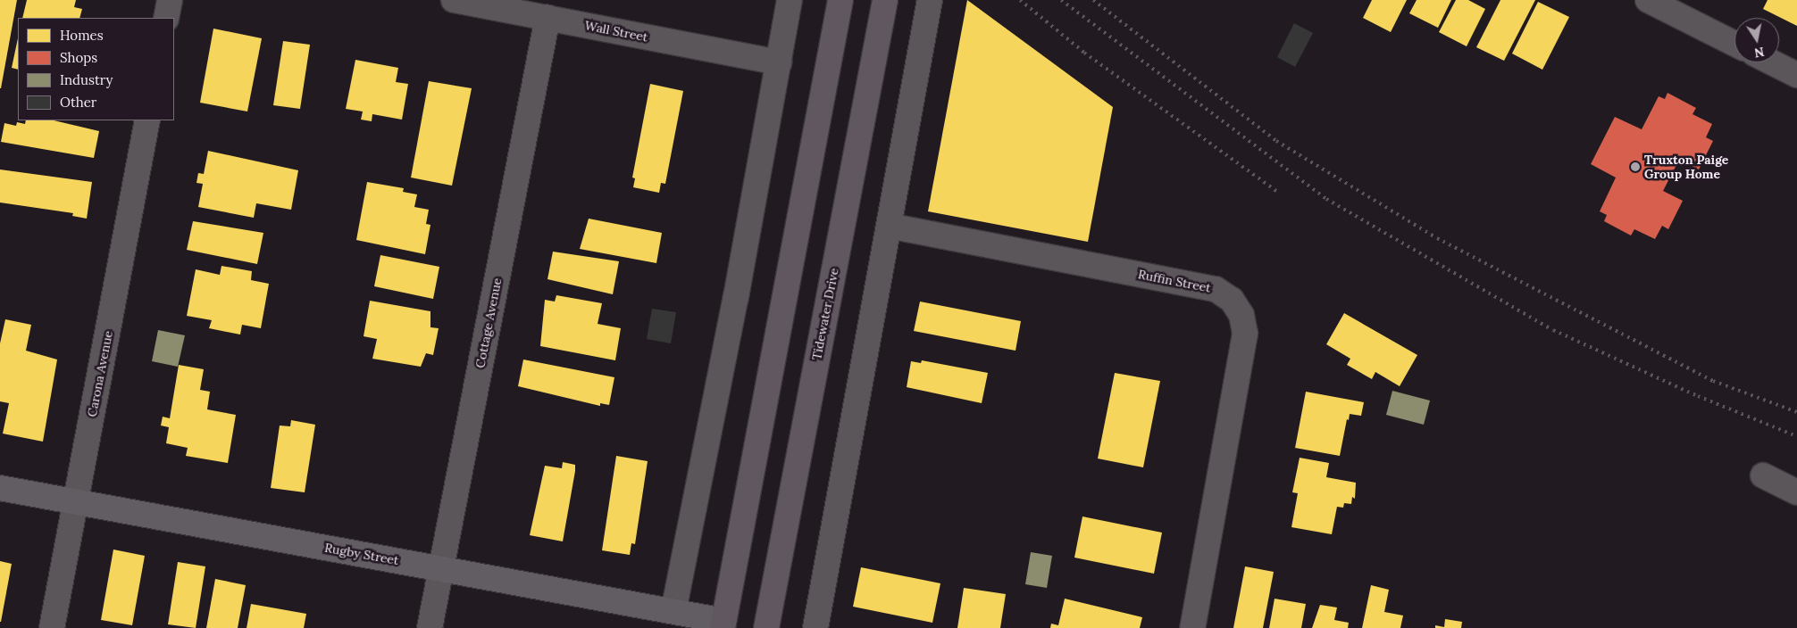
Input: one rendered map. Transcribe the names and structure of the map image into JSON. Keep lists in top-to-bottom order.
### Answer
{
  "streets": {
    "highway": ["Tidewater Drive"],
    "street": [
      "Wall Street",
      "Ruffin Street",
      "Cottage Avenue",
      "Carona Avenue",
      "Rugby Street"
    ]
  },
  "crossings": [
    ["Wall Street", "Cottage Avenue"],
    ["Cottage Avenue", "Rugby Street"],
    ["Carona Avenue", "Rugby Street"]
  ],
  "places": ["Truxton Paige Group Home"],
  "legend": [
    "Homes",
    "Shops",
    "Industry",
    "Other"
  ],
  "north": "bottom"
}
